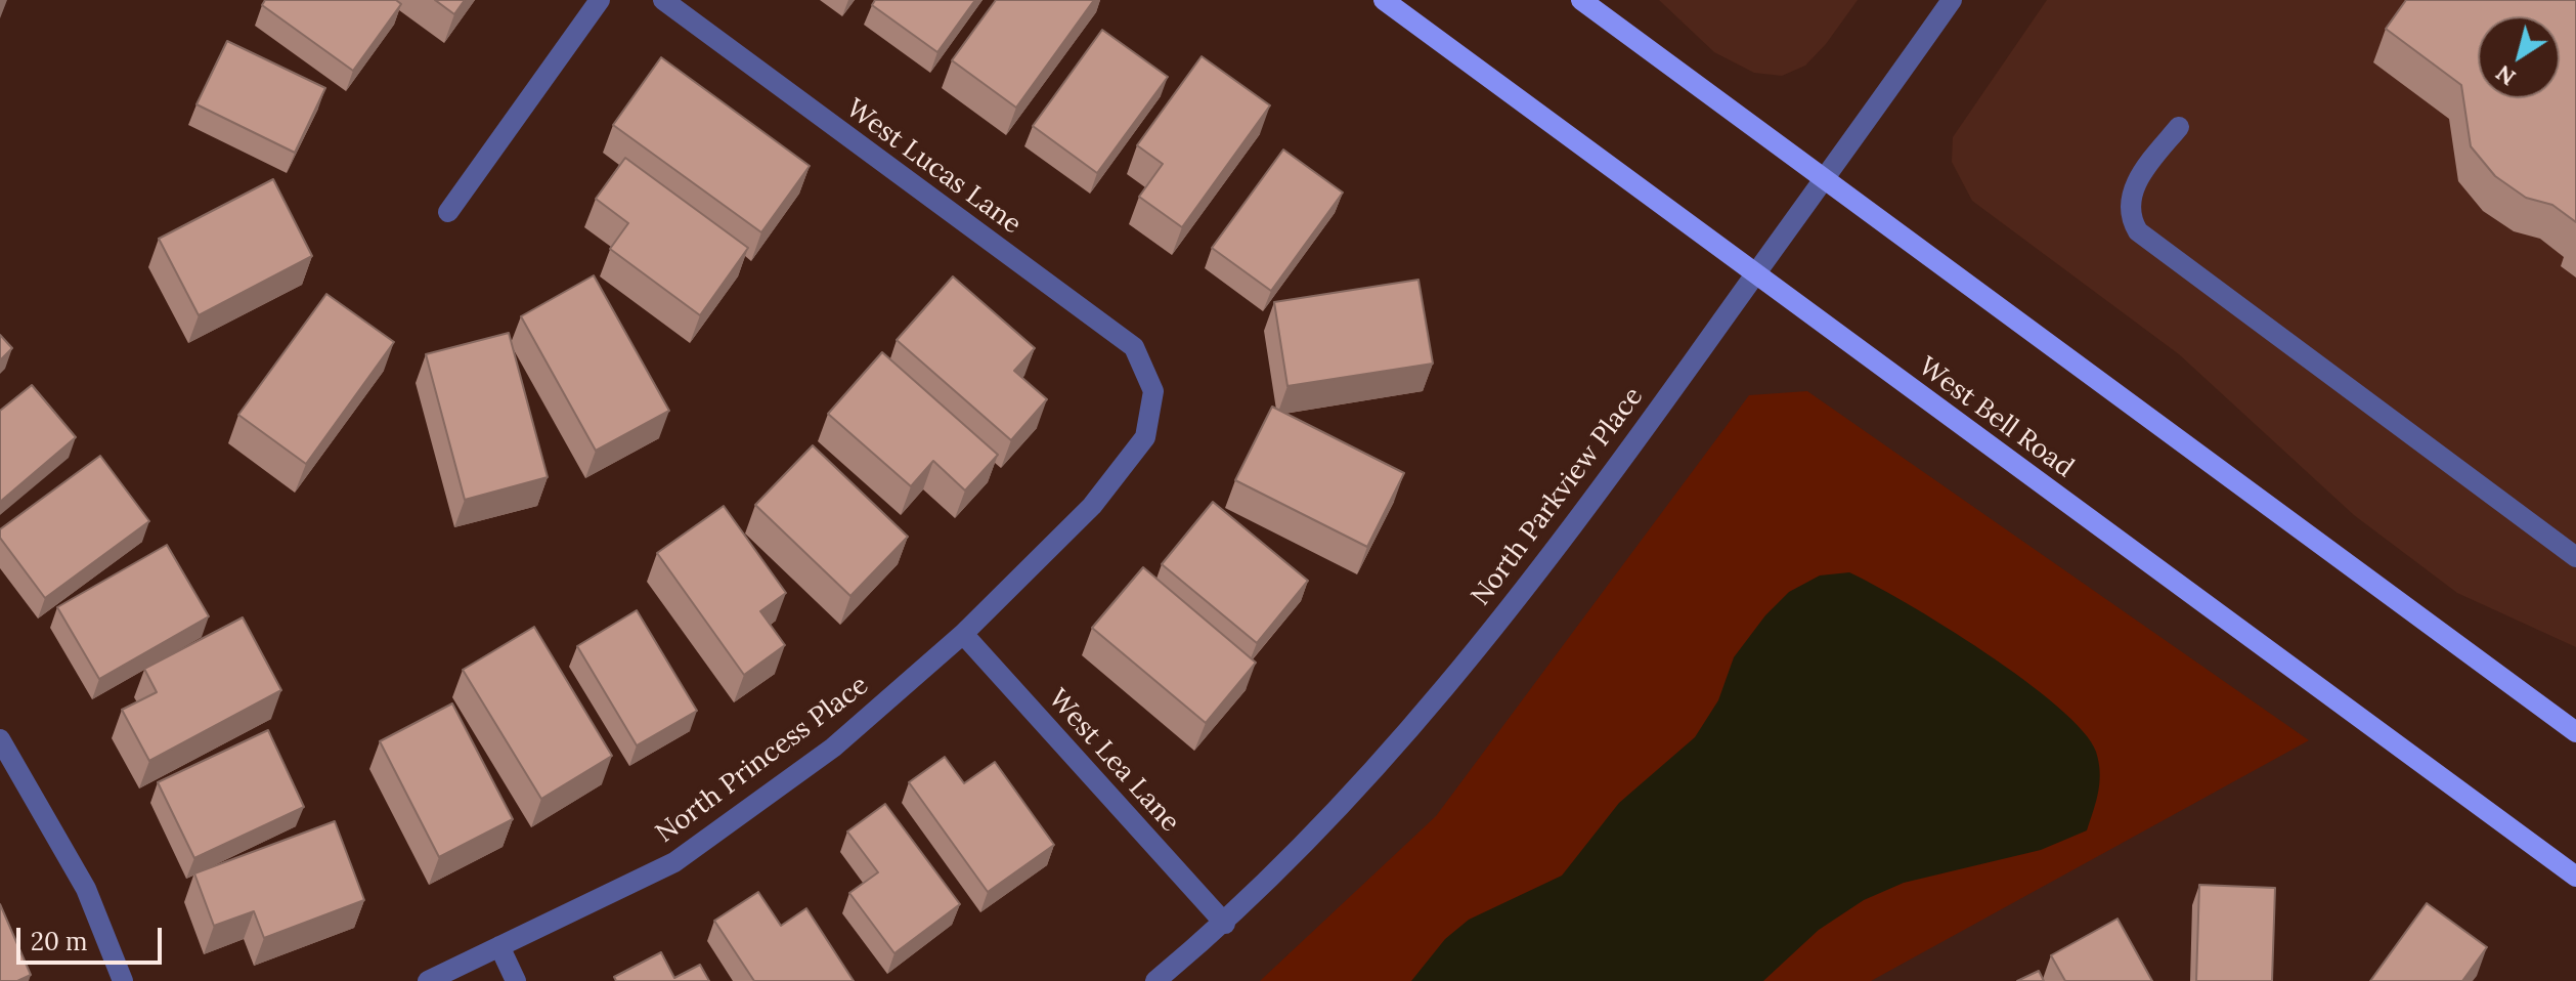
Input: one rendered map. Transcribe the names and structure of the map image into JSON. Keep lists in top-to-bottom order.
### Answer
{
  "streets": {
    "main road": ["West Bell Road"],
    "street": [
      "West Lucas Lane",
      "North Parkview Place",
      "North Princess Place",
      "West Lea Lane"
    ]
  },
  "crossings": [
    ["West Lucas Lane", "North Princess Place"],
    ["West Bell Road", "North Parkview Place"],
    ["North Parkview Place", "West Lea Lane"],
    ["North Princess Place", "West Lea Lane"]
  ],
  "scale_bar": "20 m",
  "north": "bottom left"
}
